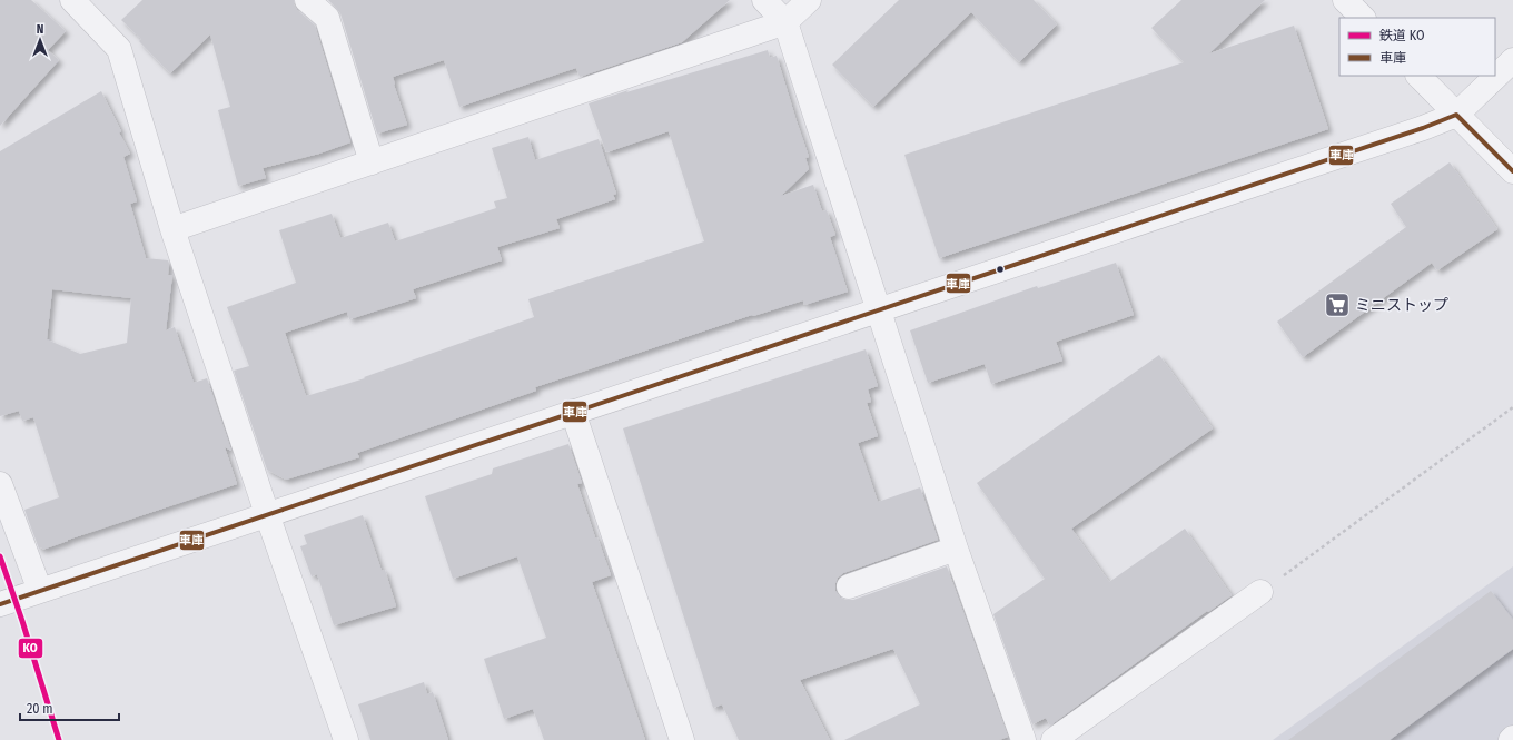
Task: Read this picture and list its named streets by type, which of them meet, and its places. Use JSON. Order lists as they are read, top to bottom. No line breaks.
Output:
{"places":{"supermarket":["ミニストップ"]},"lines":["transit line 車庫","rail line KO"],"legend":["鉄道 KO","車庫"],"scale_bar":"20 m","north":"top"}
